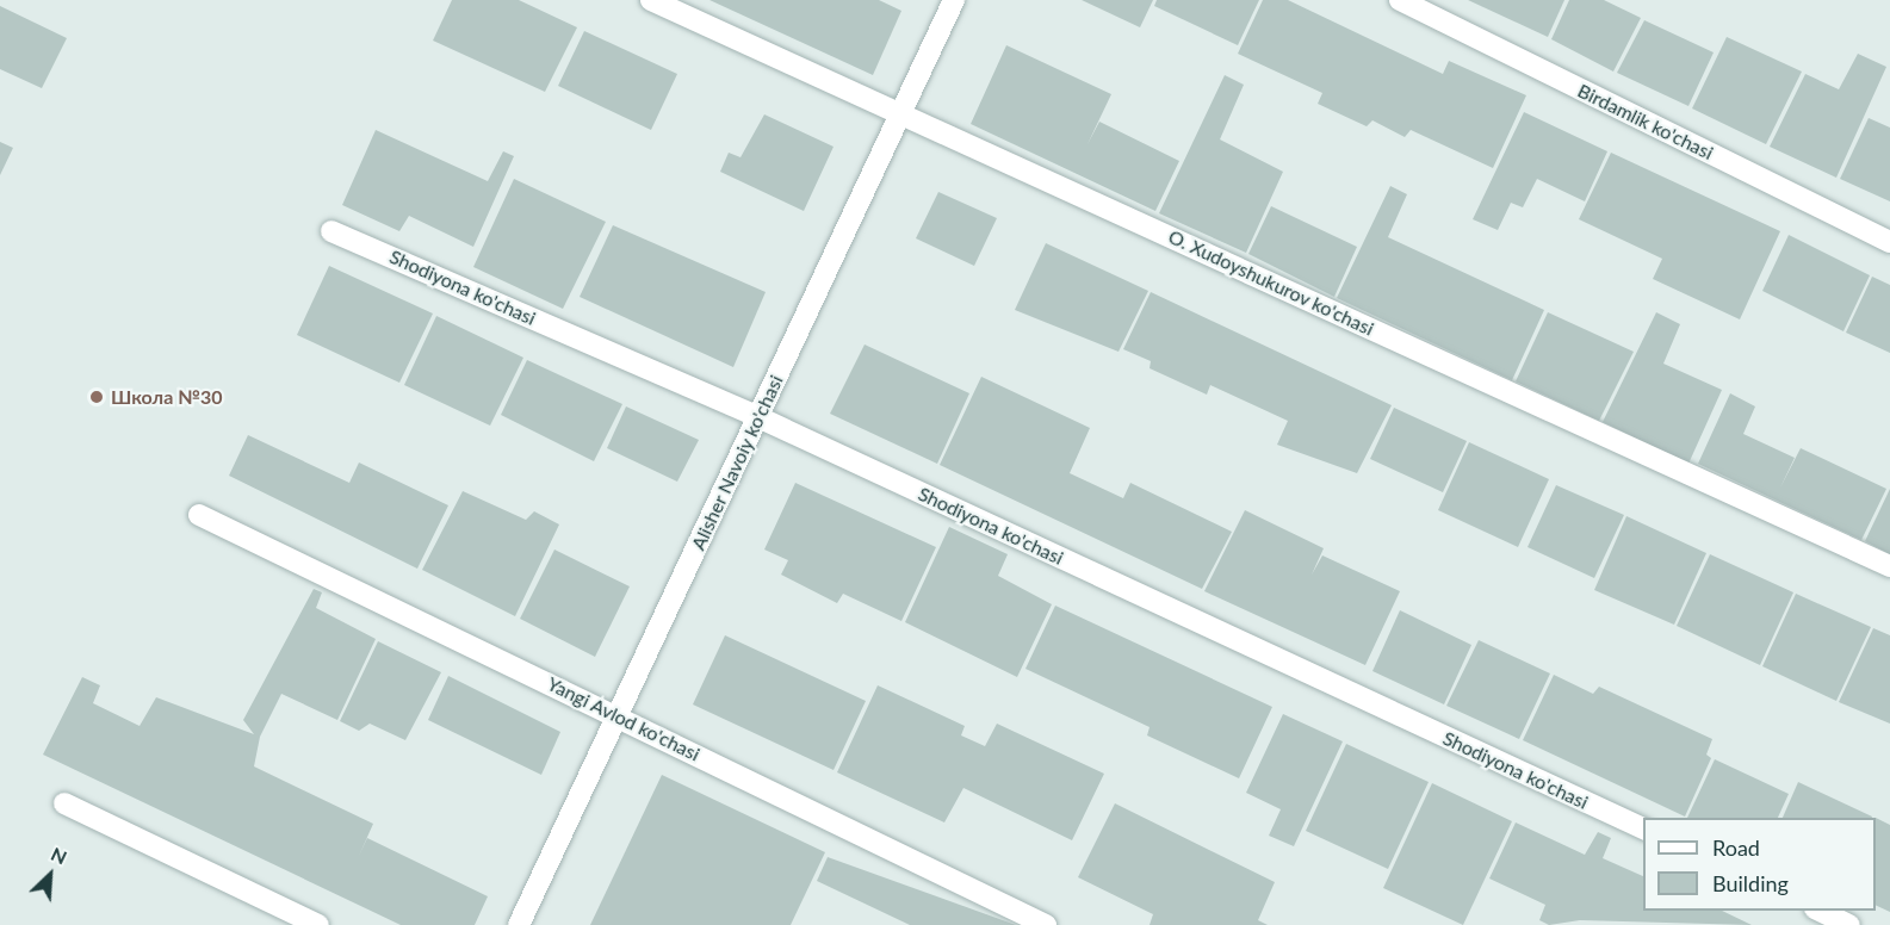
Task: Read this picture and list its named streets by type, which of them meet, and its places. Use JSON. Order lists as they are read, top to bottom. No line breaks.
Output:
{"streets":{"street":["Birdamlik ko'chasi","O. Xudoyshukurov ko'chasi","Shodiyona ko'chasi","Alisher Navoiy ko'chasi","Yangi Avlod ko'chasi"]},"crossings":[["O. Xudoyshukurov ko'chasi","Alisher Navoiy ko'chasi"],["Shodiyona ko'chasi","Alisher Navoiy ko'chasi"],["Alisher Navoiy ko'chasi","Yangi Avlod ko'chasi"]],"places":["Школа №30"],"legend":["Road","Building"],"north":"top right"}
